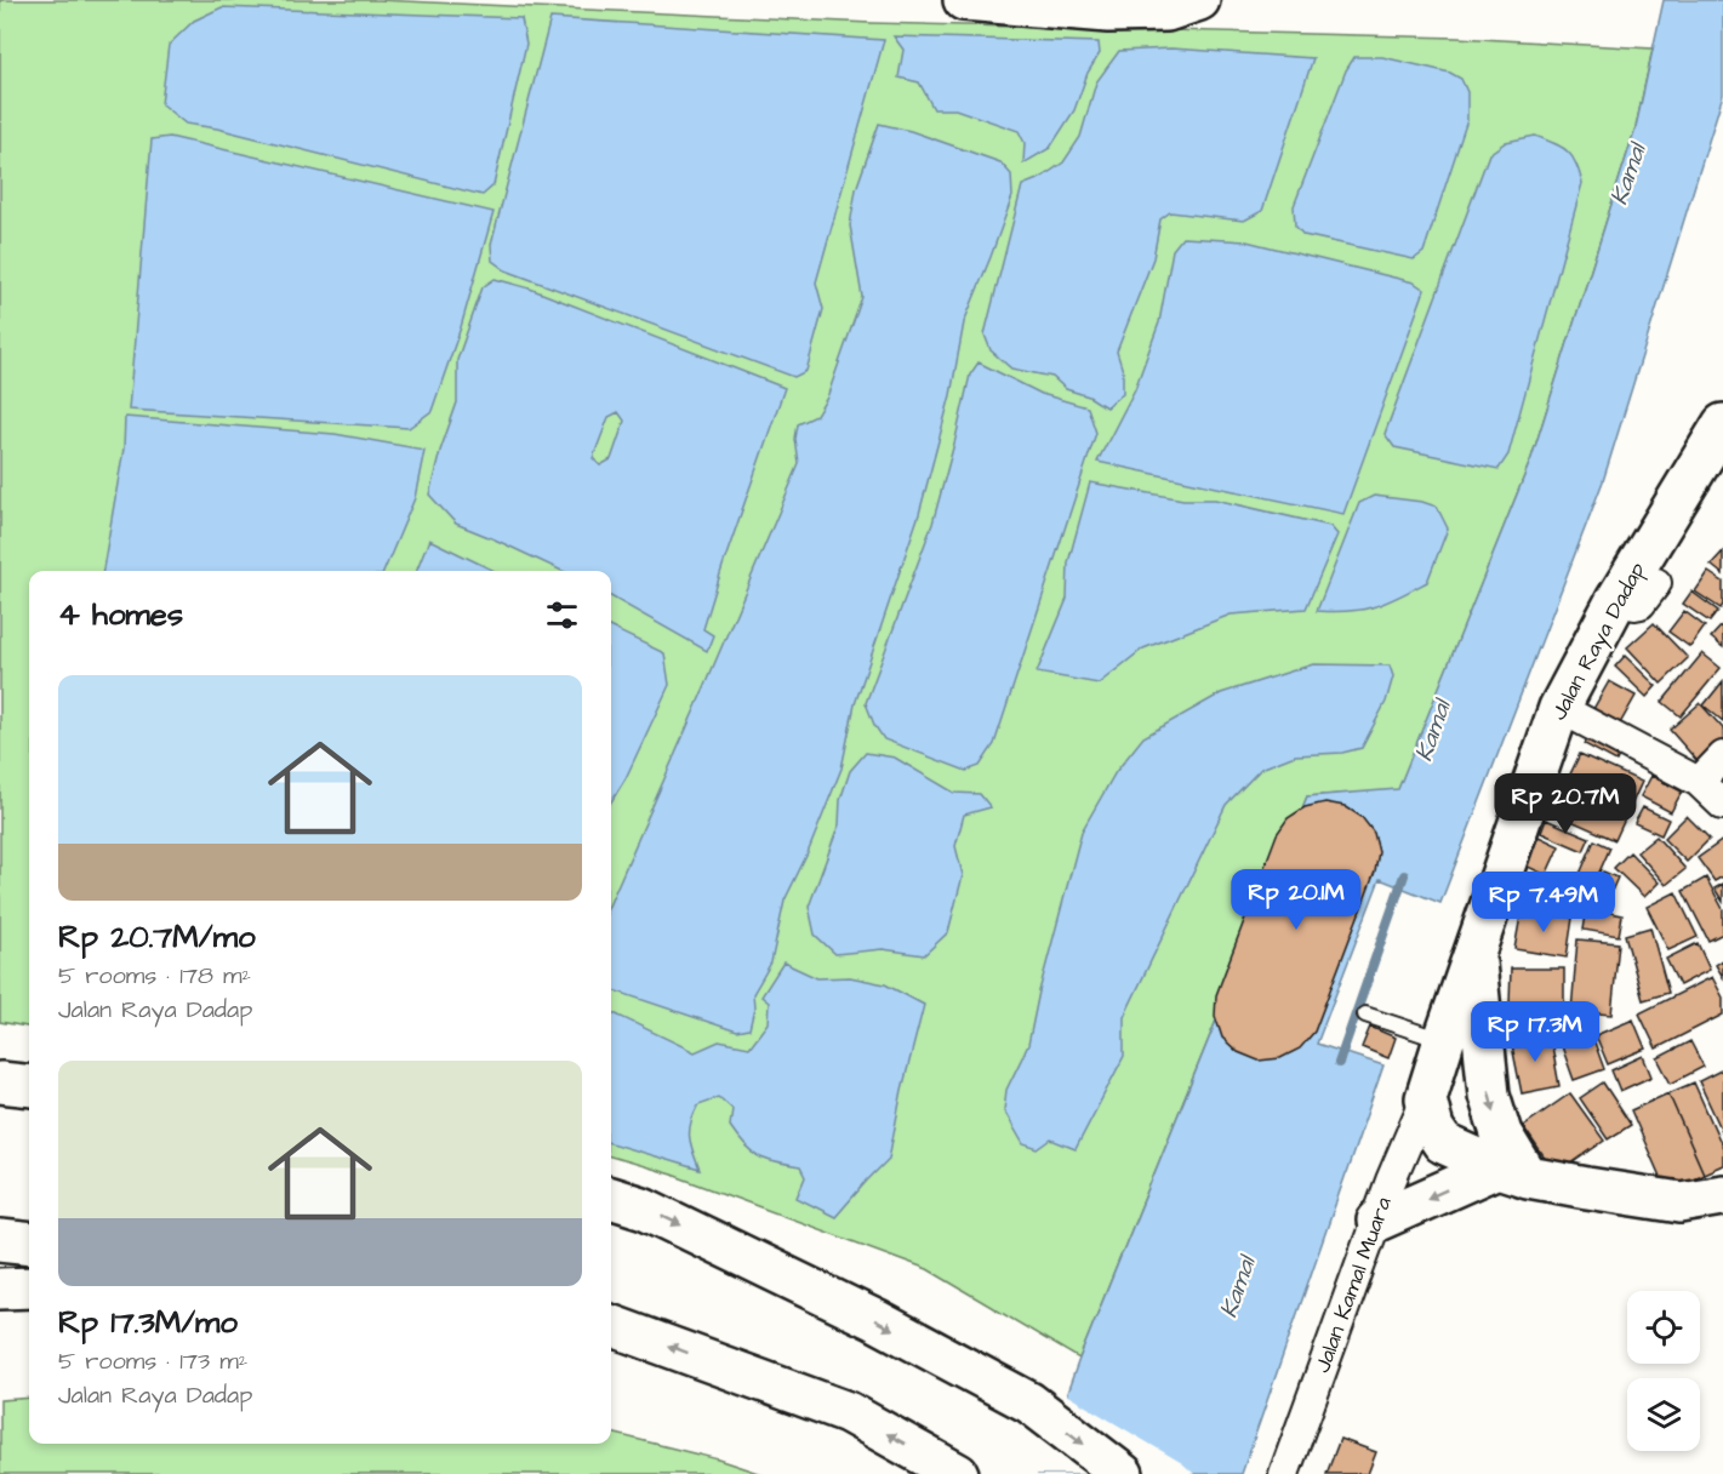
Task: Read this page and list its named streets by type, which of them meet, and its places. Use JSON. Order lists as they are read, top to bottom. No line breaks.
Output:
{"streets":{"main road":["Jalan Raya Dadap"],"street":["Jalan Kamal Muara"]},"crossings":[["Jalan Raya Dadap","Jalan Kamal Muara"]],"water":["Kamal"],"page":{"heading":"4 homes","list":[{"name":"Rp 20.7M/mo","note":"5 rooms · 178 m² · Jalan Raya Dadap"},{"name":"Rp 17.3M/mo","note":"5 rooms · 173 m² · Jalan Raya Dadap"}],"price":["Rp 20.7M","Rp 20.1M","Rp 7.49M","Rp 17.3M"]}}
